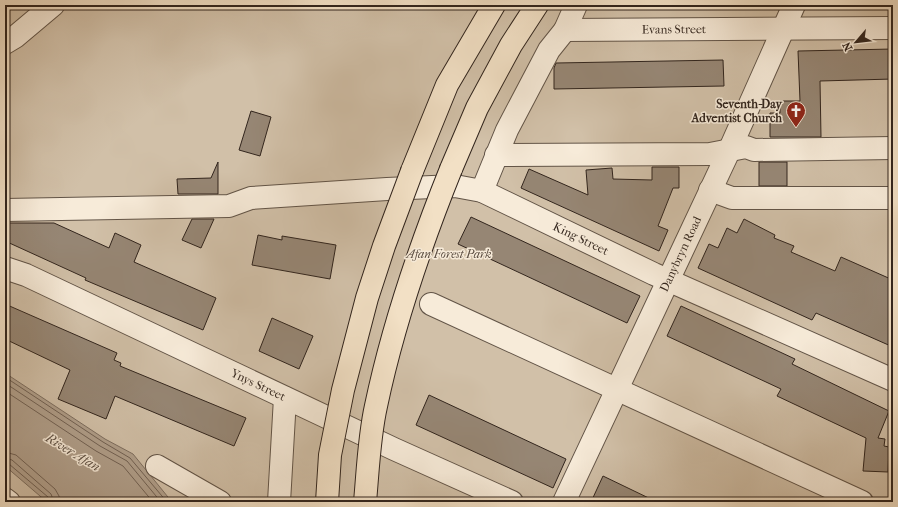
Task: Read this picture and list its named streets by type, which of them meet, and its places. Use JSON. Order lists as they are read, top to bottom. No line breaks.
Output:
{"streets":{"street":["Evans Street","King Street","Danybryn Road","Ynys Street"]},"crossings":[["Evans Street","Danybryn Road"],["King Street","Danybryn Road"]],"water":["River Afan"],"parks":["Afan Forest Park"],"places":{"church":["Seventh-Day Adventist Church"]},"north":"bottom left"}
